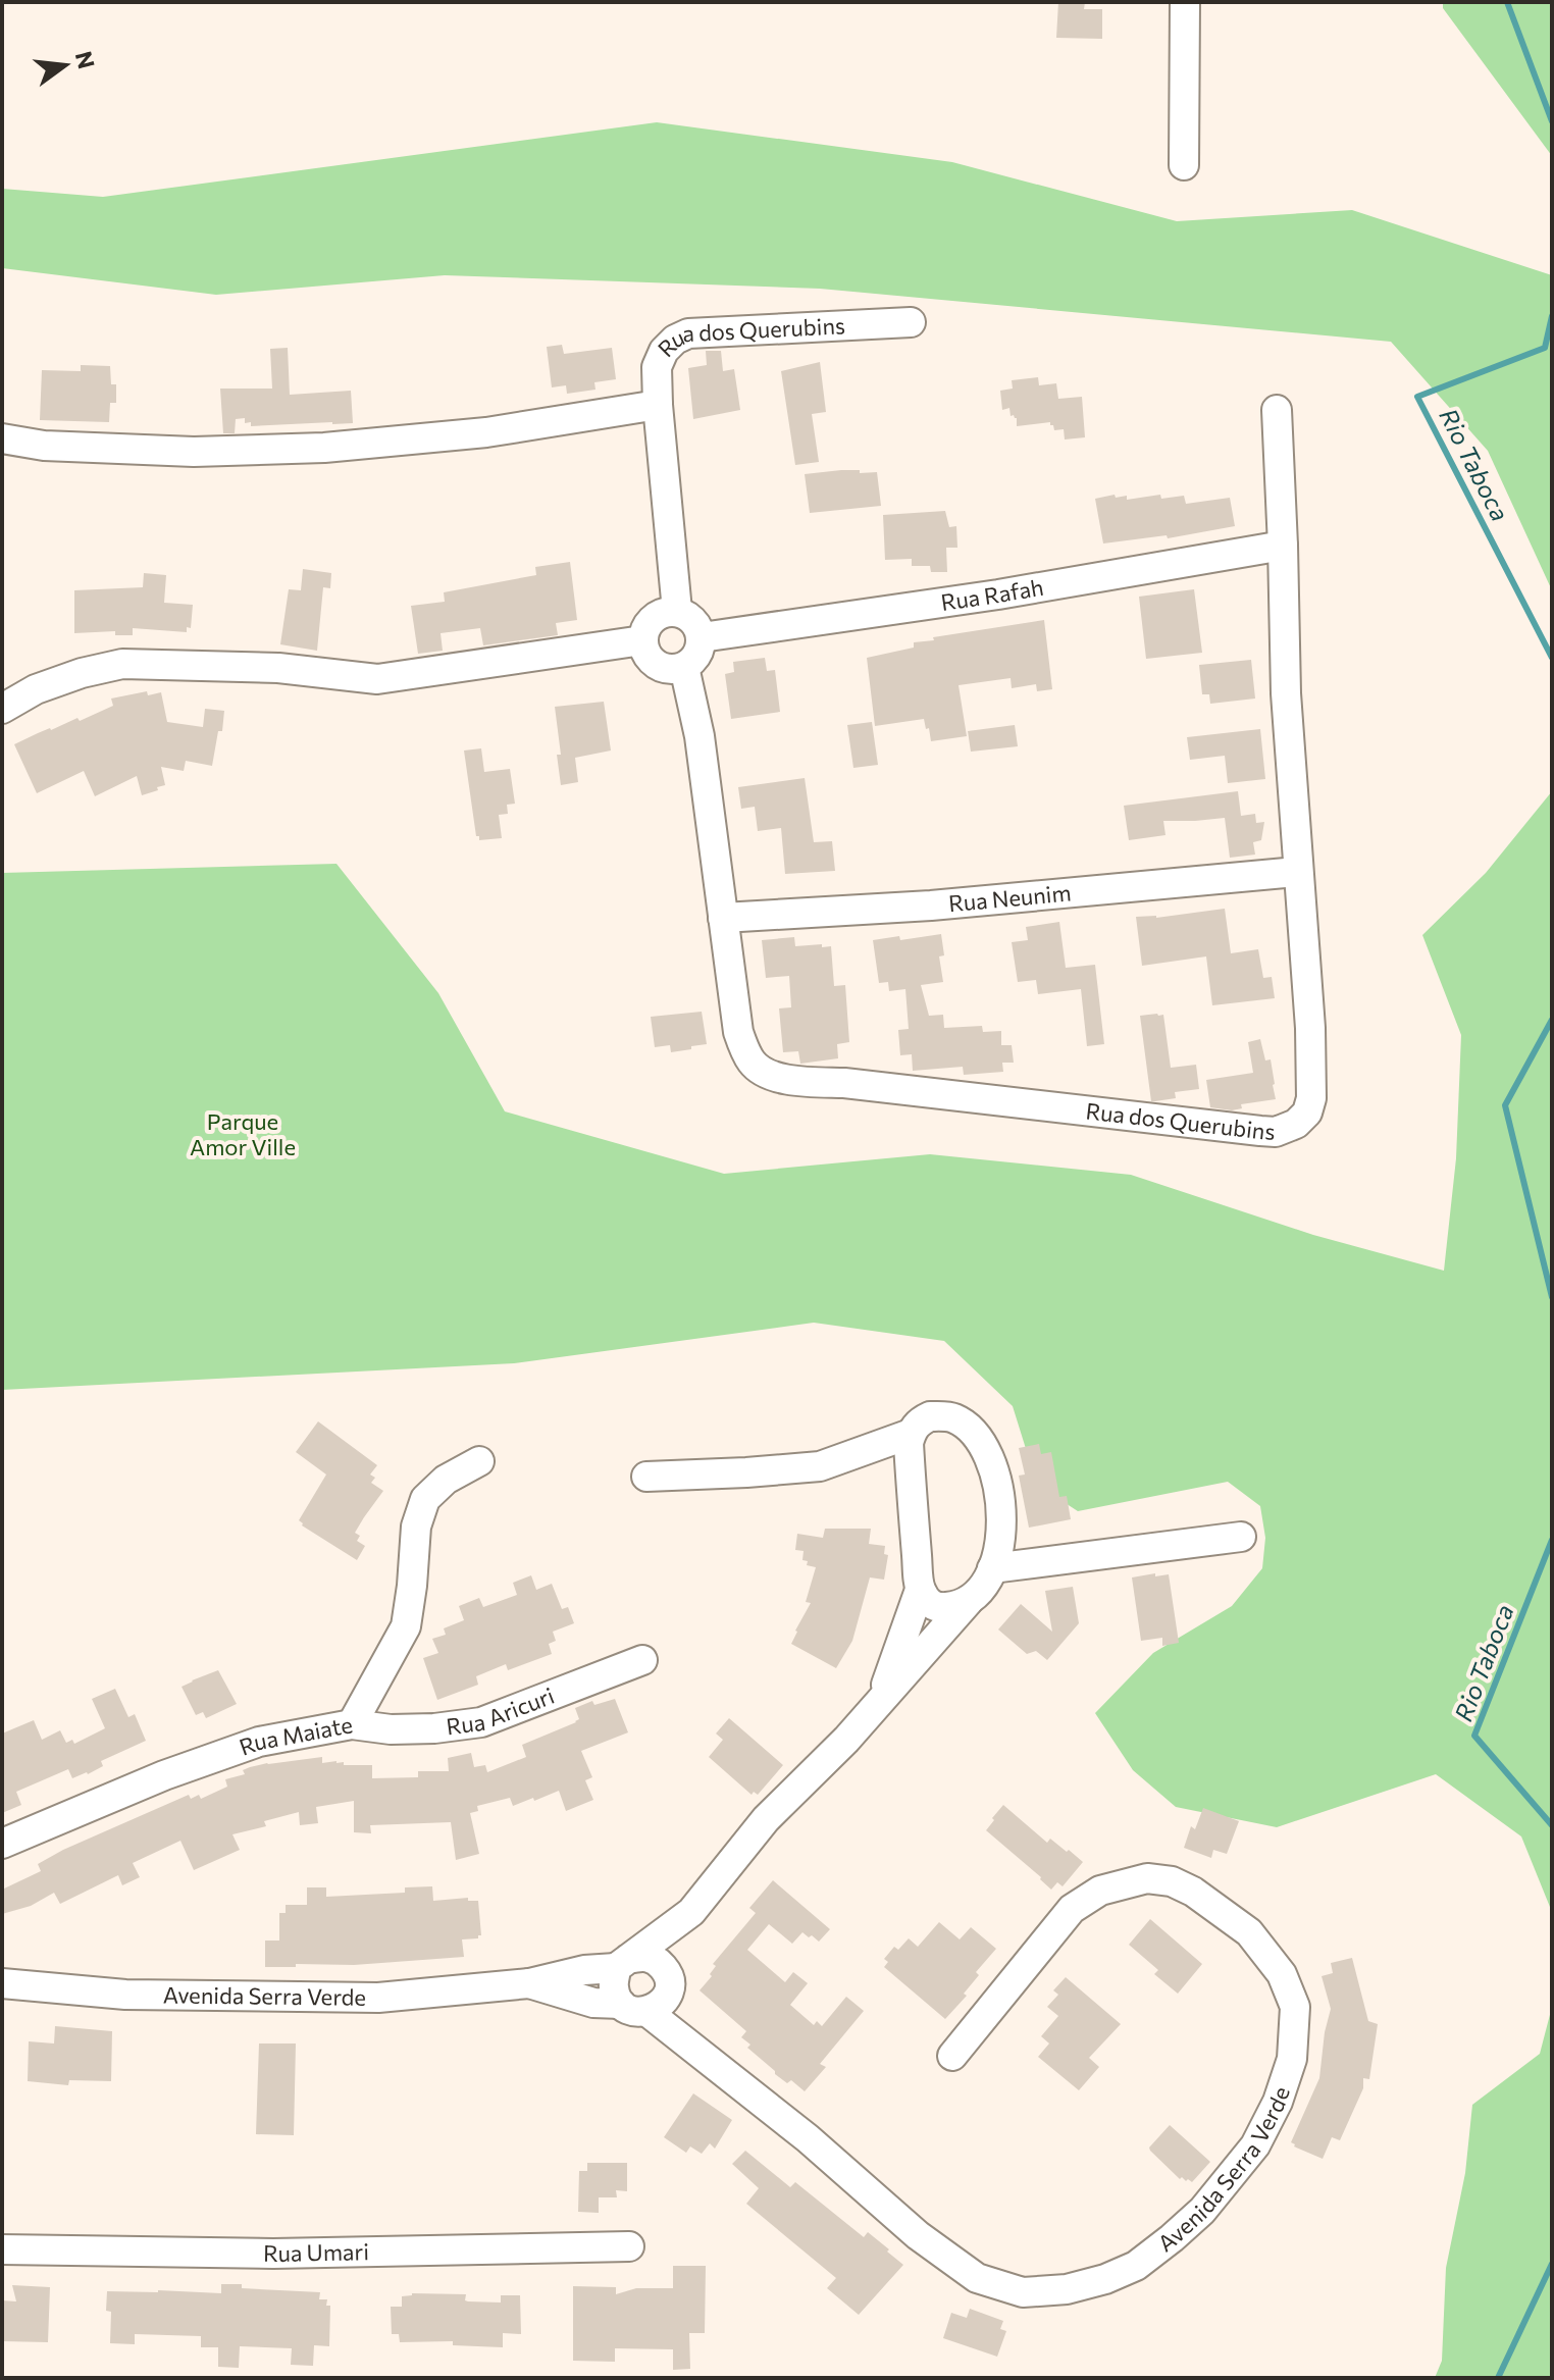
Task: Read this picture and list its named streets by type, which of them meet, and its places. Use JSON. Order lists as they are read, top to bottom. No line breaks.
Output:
{"streets":{"street":["Rua dos Querubins","Rua Rafah","Rua Neunim","Rua Aricuri","Rua Maiate","Avenida Serra Verde","Rua Umari"]},"crossings":[["Rua dos Querubins","Rua Rafah"],["Rua dos Querubins","Rua Neunim"],["Rua Aricuri","Rua Maiate"]],"water":["Rio Taboca"],"parks":["Parque Amor Ville"],"north":"right"}
